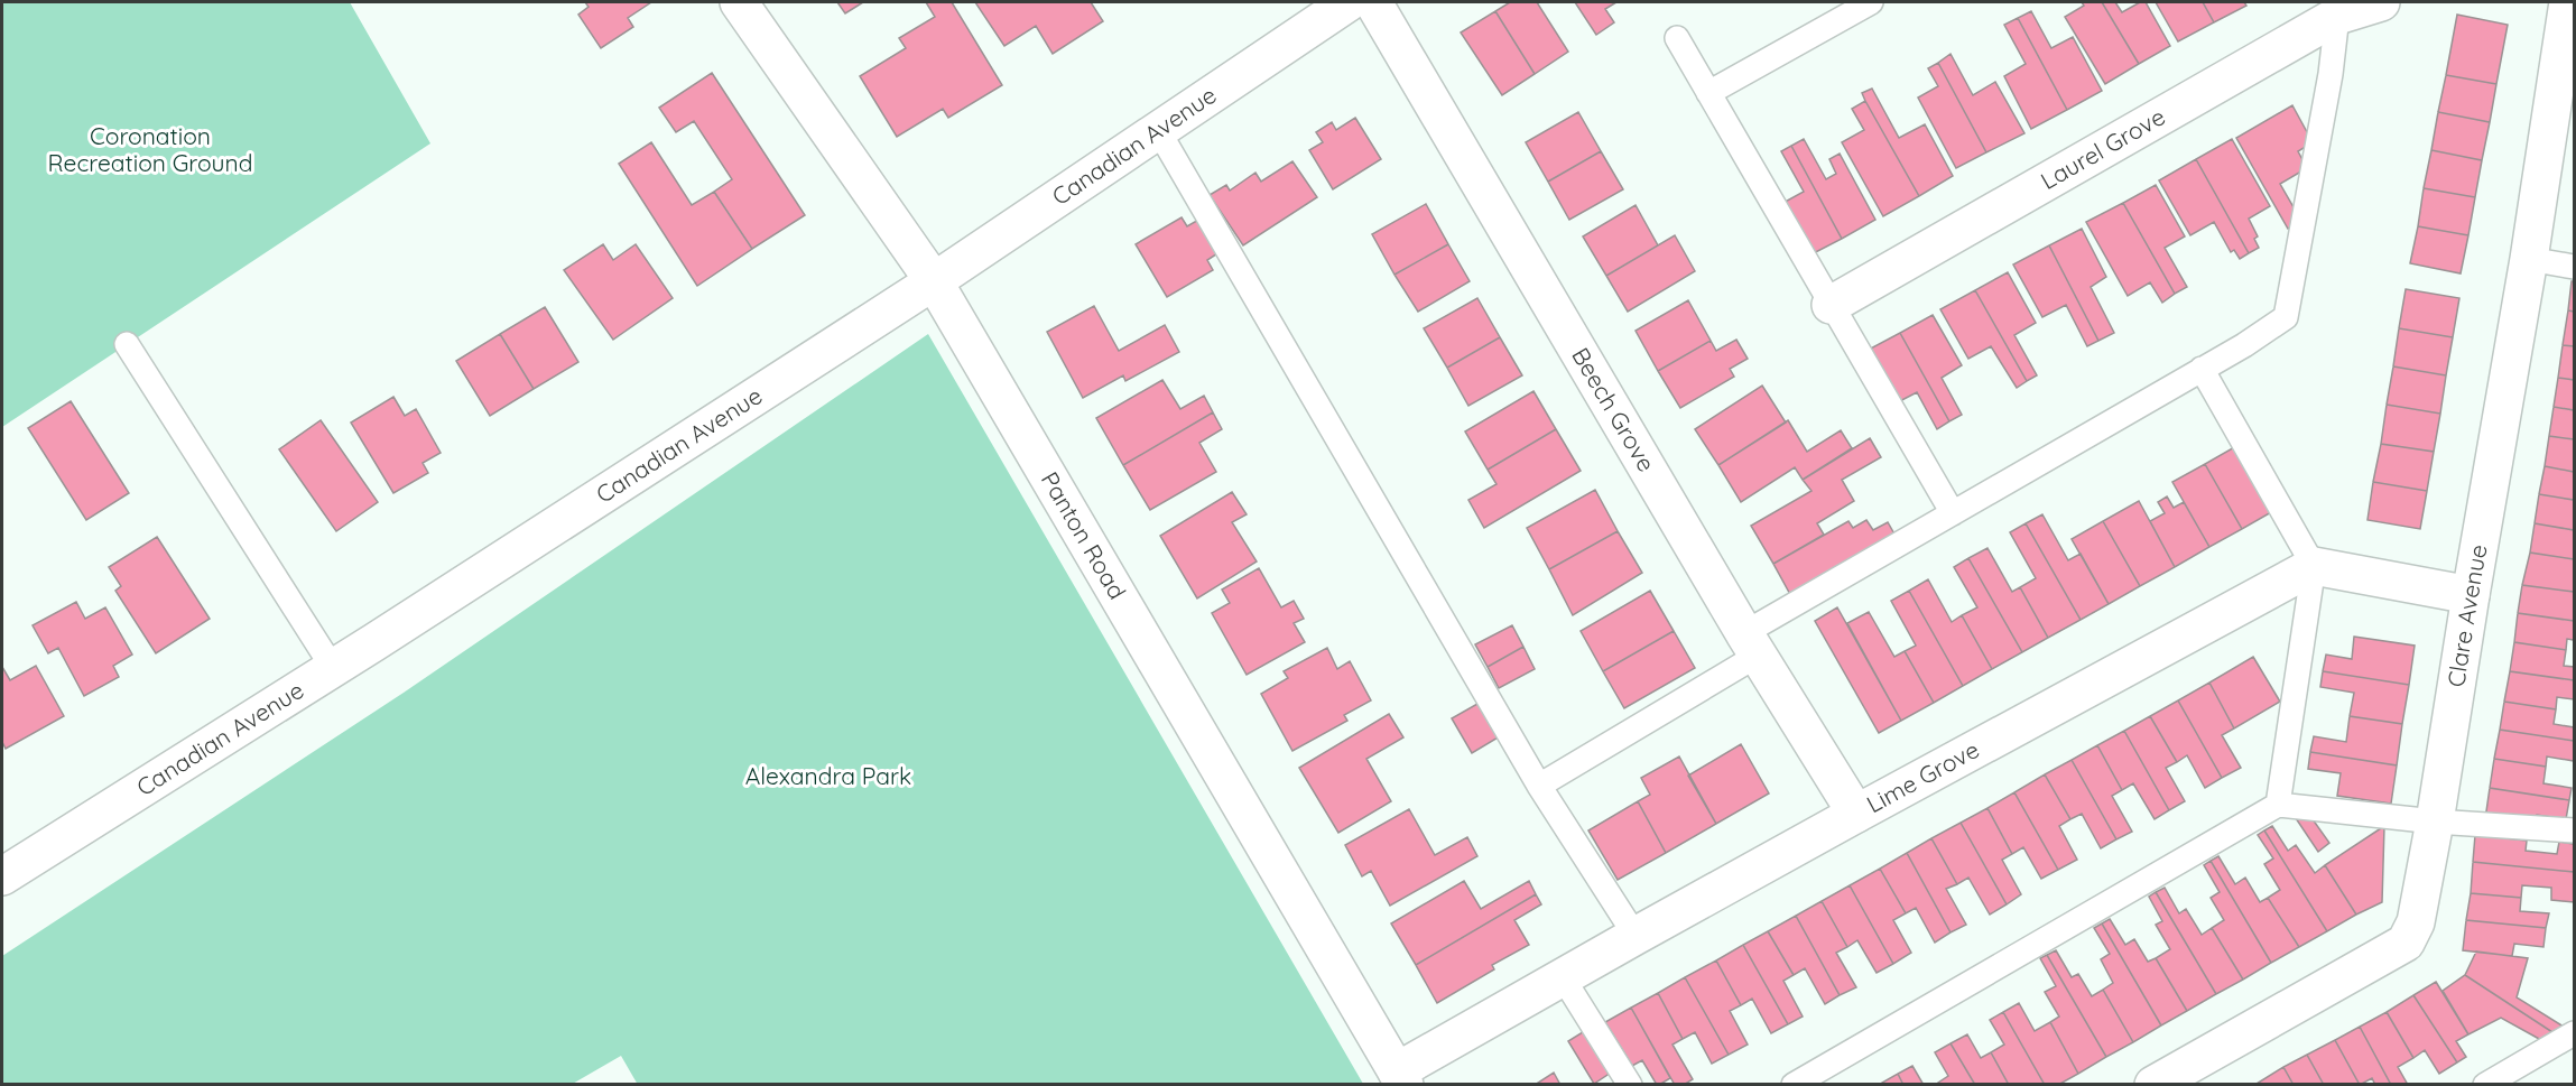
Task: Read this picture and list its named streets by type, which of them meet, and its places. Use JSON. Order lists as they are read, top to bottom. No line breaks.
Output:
{"streets":{"street":["Canadian Avenue","Laurel Grove","Beech Grove","Panton Road","Clare Avenue","Lime Grove"]},"crossings":[["Canadian Avenue","Panton Road"],["Beech Grove","Lime Grove"],["Panton Road","Lime Grove"]],"parks":["Coronation Recreation Ground","Alexandra Park"]}
